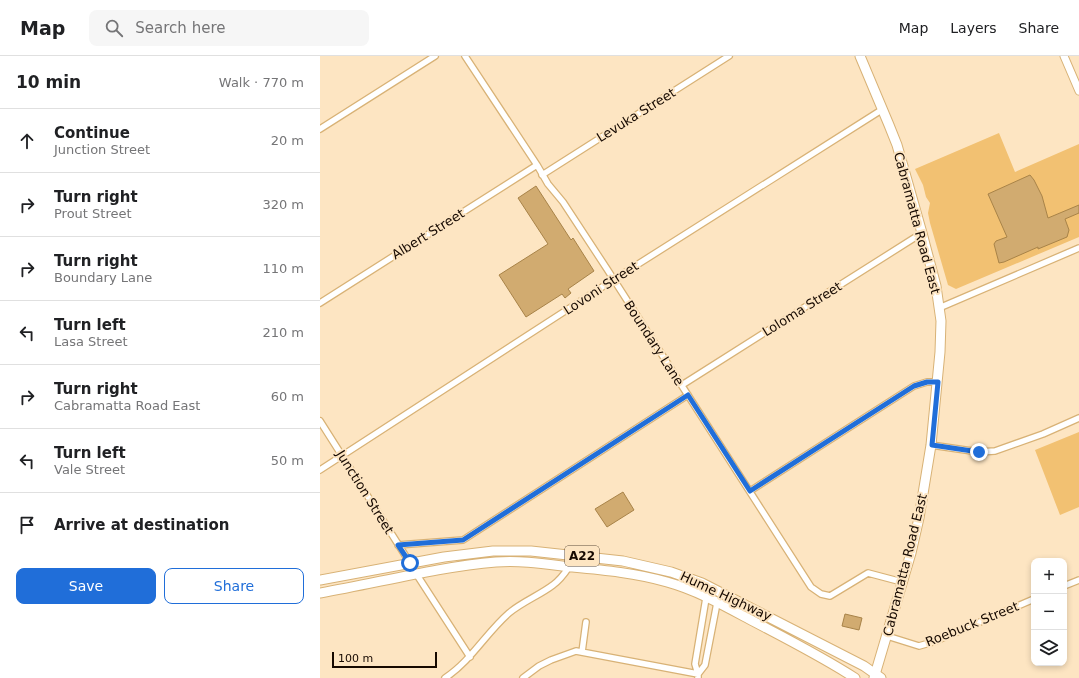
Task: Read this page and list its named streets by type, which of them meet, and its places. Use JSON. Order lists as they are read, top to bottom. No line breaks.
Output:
{"streets":{"main road":["Cabramatta Road East","A22","Hume Highway"],"street":["Levuka Street","Albert Street","Lovoni Street","Loloma Street","Boundary Lane","Junction Street","Roebuck Street"]},"crossings":[["Levuka Street","Boundary Lane"],["Cabramatta Road East","Lovoni Street"],["Cabramatta Road East","Loloma Street"],["Cabramatta Road East","Boundary Lane"],["Cabramatta Road East","Hume Highway"],["Cabramatta Road East","Roebuck Street"],["Albert Street","Boundary Lane"],["Lovoni Street","Boundary Lane"],["Lovoni Street","Junction Street"],["Loloma Street","Boundary Lane"],["Junction Street","Hume Highway"]],"scale_bar":"100 m","page":{"header":"Map","search":"Search here","nav":["Map","Layers","Share"],"heading":["10 min","Walk · 770 m"],"list":[["Continue","Junction Street","20 m"],["Turn right","Prout Street","320 m"],["Turn right","Boundary Lane","110 m"],["Turn left","Lasa Street","210 m"],["Turn right","Cabramatta Road East","60 m"],["Turn left","Vale Street","50 m"],"Arrive at destination"],"buttons":["Save","Share"],"map_buttons":["+","−"],"scale":"100 m"}}
